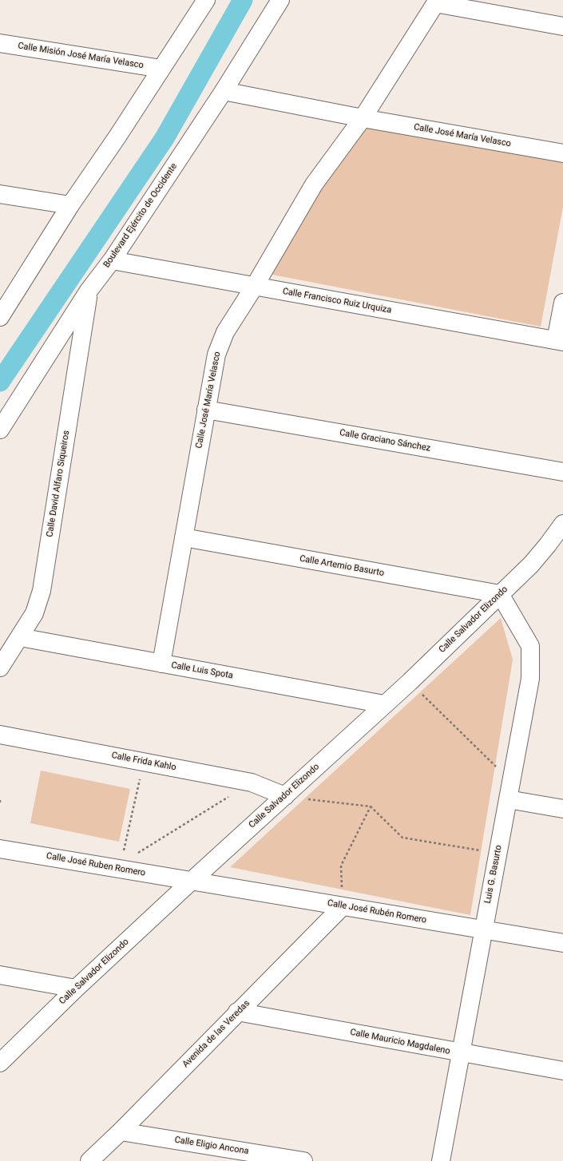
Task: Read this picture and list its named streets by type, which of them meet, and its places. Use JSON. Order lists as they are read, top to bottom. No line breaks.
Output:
{"streets":{"street":["Calle Misión José María Velasco","Calle José María Velasco","Boulevard Ejército de Occidente","Calle Francisco Ruiz Urquiza","Calle Graciano Sánchez","Calle David Alfaro Siqueiros","Calle Artemio Basurto","Calle Salvador Elizondo","Calle Luis Spota","Calle Frida Kahlo","Calle José Ruben Romero","Luis G. Basurto","Calle José Rubén Romero","Avenida de las Veredas","Calle Mauricio Magdaleno","Calle Eligio Ancona"]},"crossings":[["Calle José María Velasco","Calle Francisco Ruiz Urquiza"],["Calle José María Velasco","Calle Graciano Sánchez"],["Calle José María Velasco","Calle Artemio Basurto"],["Calle José María Velasco","Calle Luis Spota"],["Boulevard Ejército de Occidente","Calle Francisco Ruiz Urquiza"],["Boulevard Ejército de Occidente","Calle David Alfaro Siqueiros"],["Calle David Alfaro Siqueiros","Calle Luis Spota"],["Calle Artemio Basurto","Calle Salvador Elizondo"],["Calle Artemio Basurto","Luis G. Basurto"],["Calle Salvador Elizondo","Calle Luis Spota"],["Calle Salvador Elizondo","Calle Frida Kahlo"],["Calle Salvador Elizondo","Calle José Ruben Romero"],["Calle Salvador Elizondo","Luis G. Basurto"],["Calle Salvador Elizondo","Calle José Rubén Romero"],["Calle José Ruben Romero","Calle José Rubén Romero"],["Luis G. Basurto","Calle José Rubén Romero"],["Luis G. Basurto","Calle Mauricio Magdaleno"],["Calle José Rubén Romero","Avenida de las Veredas"],["Avenida de las Veredas","Calle Mauricio Magdaleno"],["Avenida de las Veredas","Calle Eligio Ancona"]]}
